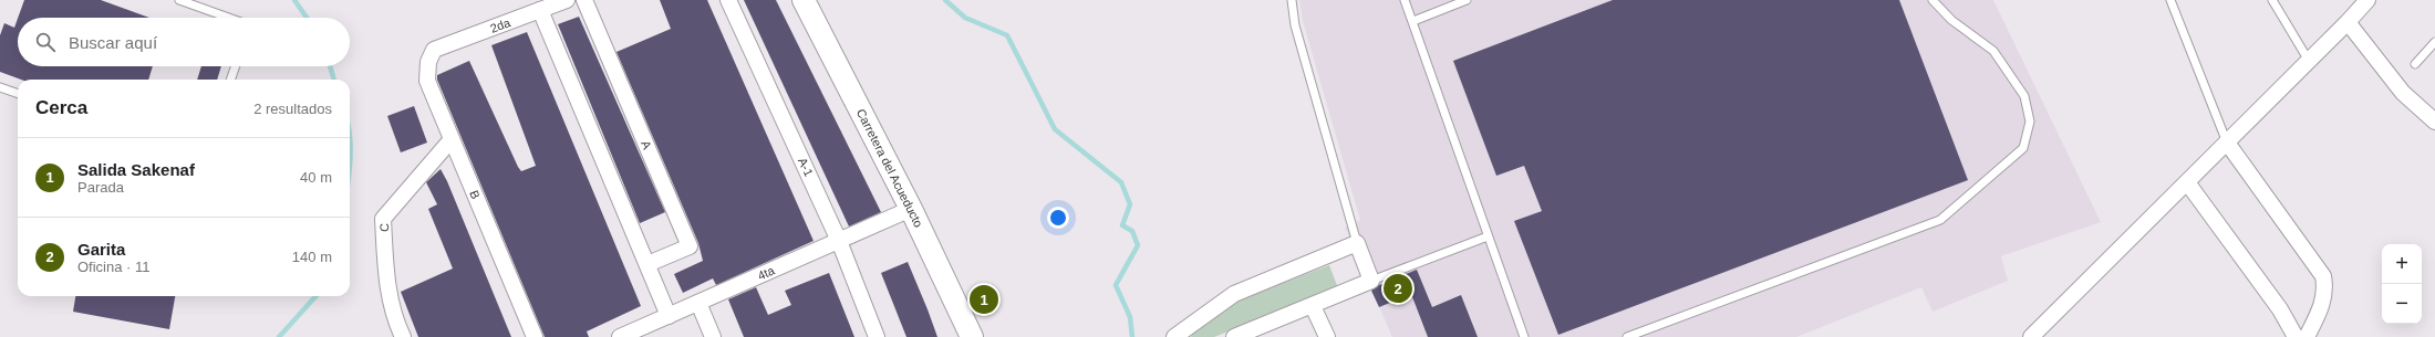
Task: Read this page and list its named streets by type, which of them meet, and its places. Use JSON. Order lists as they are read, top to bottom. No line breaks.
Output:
{"streets":{"street":["2da","A","A-1","Carretera del Acueducto","B","C","4ta"]},"crossings":[["2da","B"],["A-1","4ta"],["Carretera del Acueducto","4ta"],["B","C"]],"page":{"search":"Buscar aquí","heading":["Cerca","2 resultados"],"list":[{"mark":"1","name":"Salida Sakenaf","note":"Parada","value":"40 m"},{"mark":"2","name":"Garita","note":"Oficina · 11","value":"140 m"}],"map_buttons":["+","−"],"pins":["2","1"]}}
